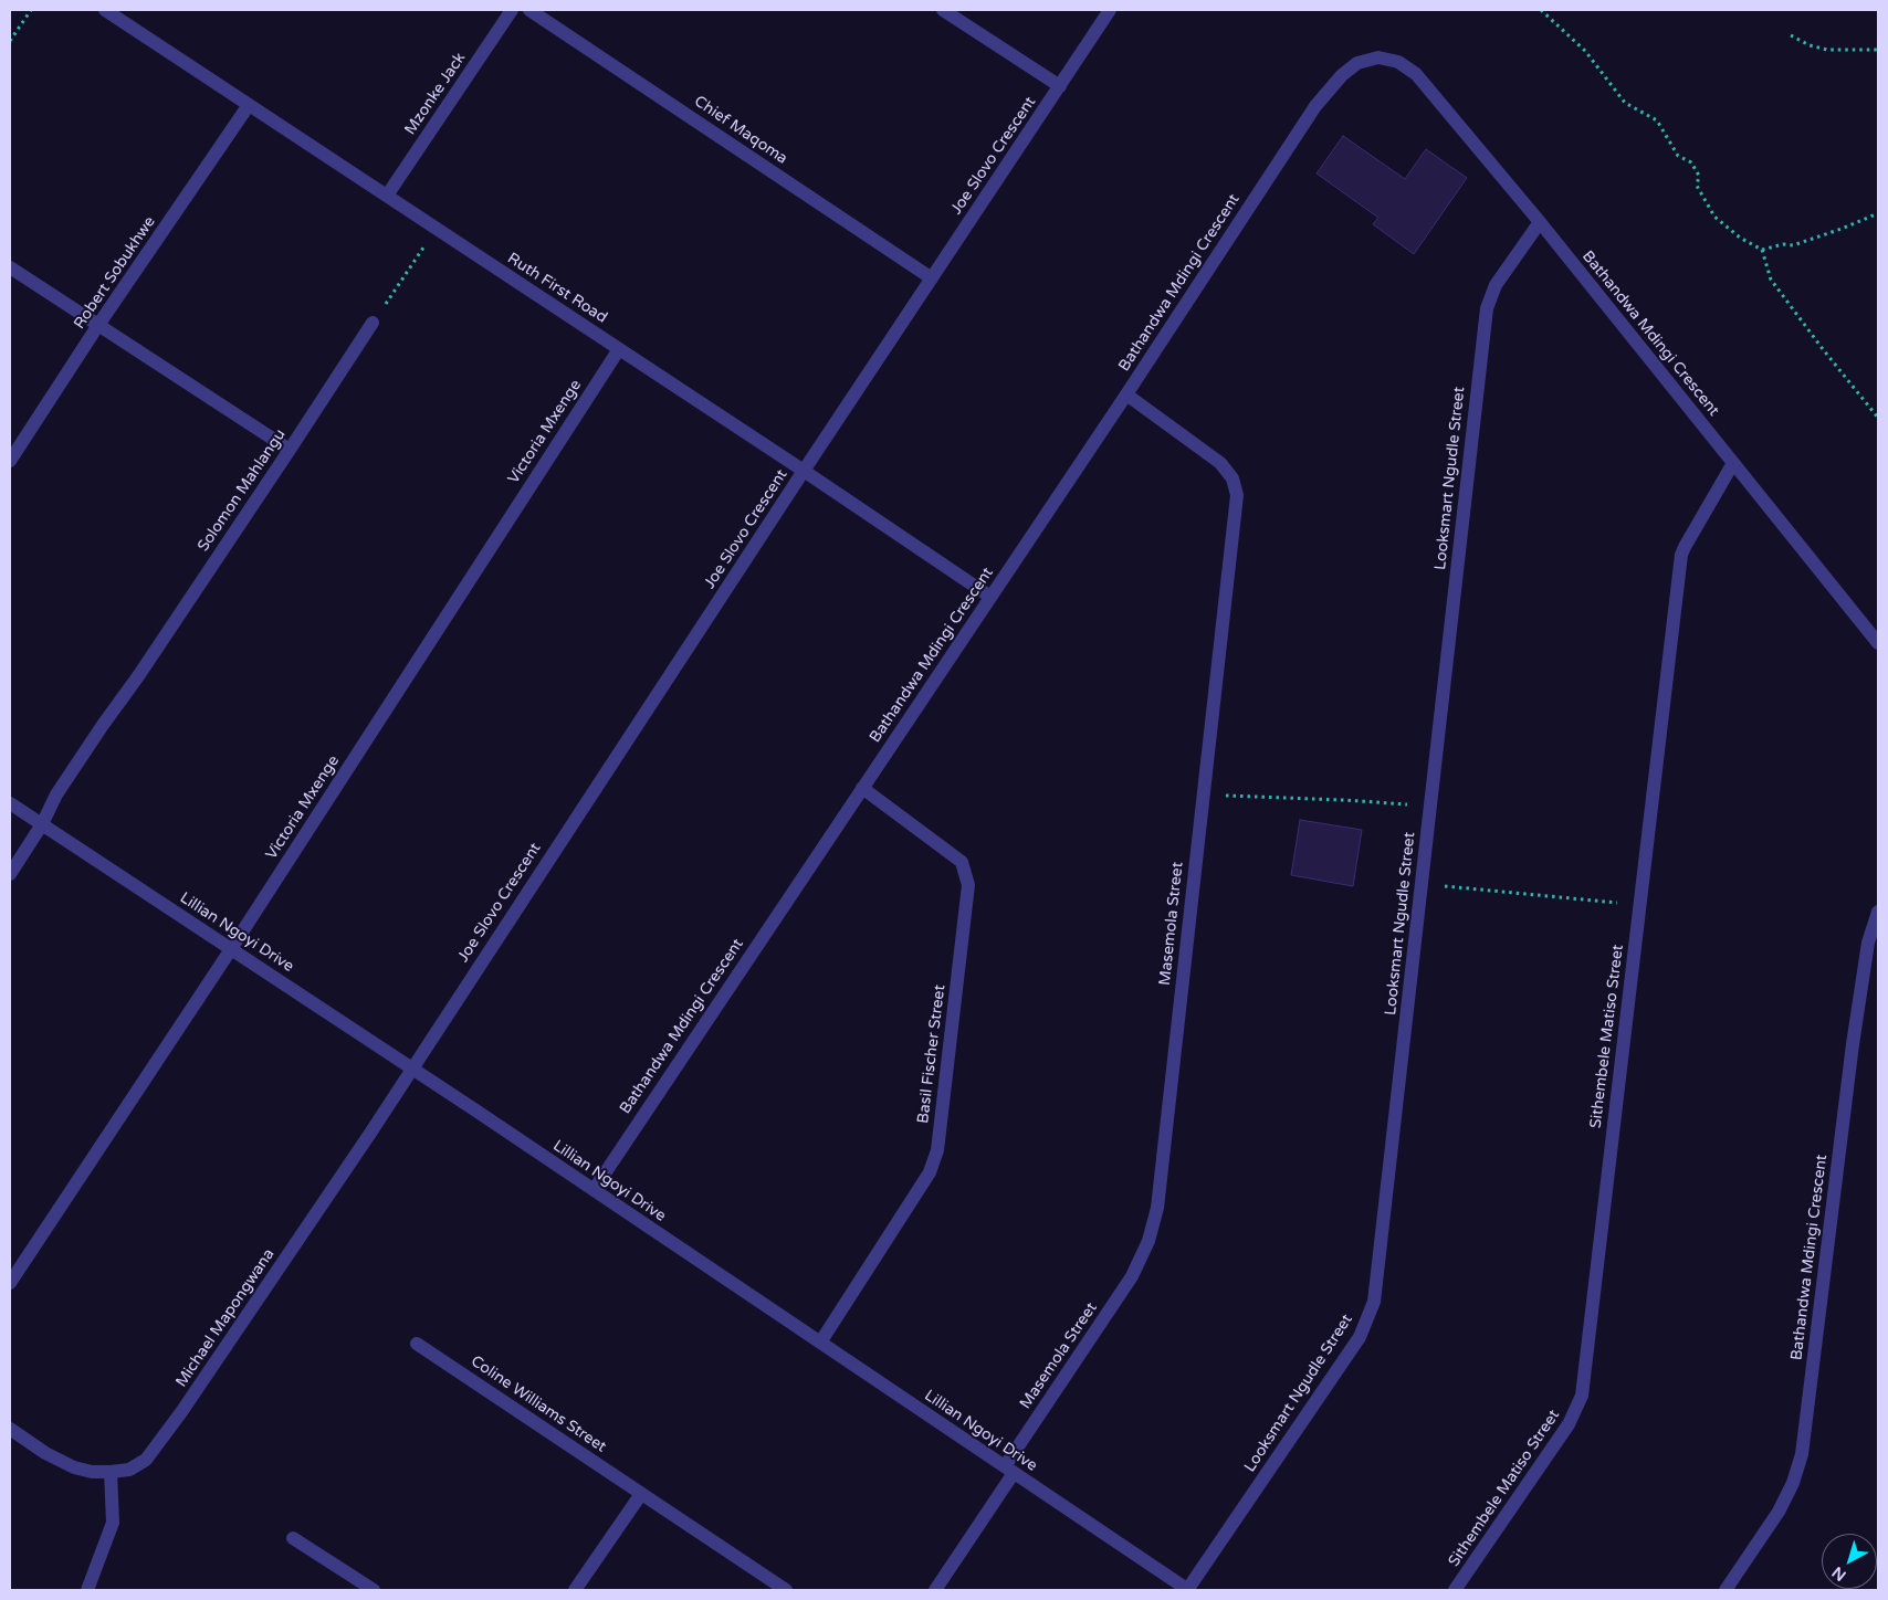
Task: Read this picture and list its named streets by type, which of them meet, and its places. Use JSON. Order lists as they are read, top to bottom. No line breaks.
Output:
{"streets":{"street":["Mzonke Jack","Chief Maqoma","Joe Slovo Crescent","Robert Sobukhwe","Bathandwa Mdingi Crescent","Ruth First Road","Victoria Mxenge","Looksmart Ngudle Street","Solomon Mahlangu","Masemola Street","Lillian Ngoyi Drive","Sithembele Matiso Street","Basil Fischer Street","Michael Mapongwana","Coline Williams Street"]},"crossings":[["Mzonke Jack","Ruth First Road"],["Chief Maqoma","Joe Slovo Crescent"],["Joe Slovo Crescent","Ruth First Road"],["Joe Slovo Crescent","Lillian Ngoyi Drive"],["Joe Slovo Crescent","Michael Mapongwana"],["Robert Sobukhwe","Ruth First Road"],["Bathandwa Mdingi Crescent","Ruth First Road"],["Bathandwa Mdingi Crescent","Looksmart Ngudle Street"],["Bathandwa Mdingi Crescent","Masemola Street"],["Bathandwa Mdingi Crescent","Lillian Ngoyi Drive"],["Bathandwa Mdingi Crescent","Sithembele Matiso Street"],["Bathandwa Mdingi Crescent","Basil Fischer Street"],["Ruth First Road","Victoria Mxenge"],["Victoria Mxenge","Lillian Ngoyi Drive"],["Looksmart Ngudle Street","Lillian Ngoyi Drive"],["Solomon Mahlangu","Lillian Ngoyi Drive"],["Masemola Street","Lillian Ngoyi Drive"],["Lillian Ngoyi Drive","Basil Fischer Street"],["Lillian Ngoyi Drive","Michael Mapongwana"]],"north":"bottom left"}
